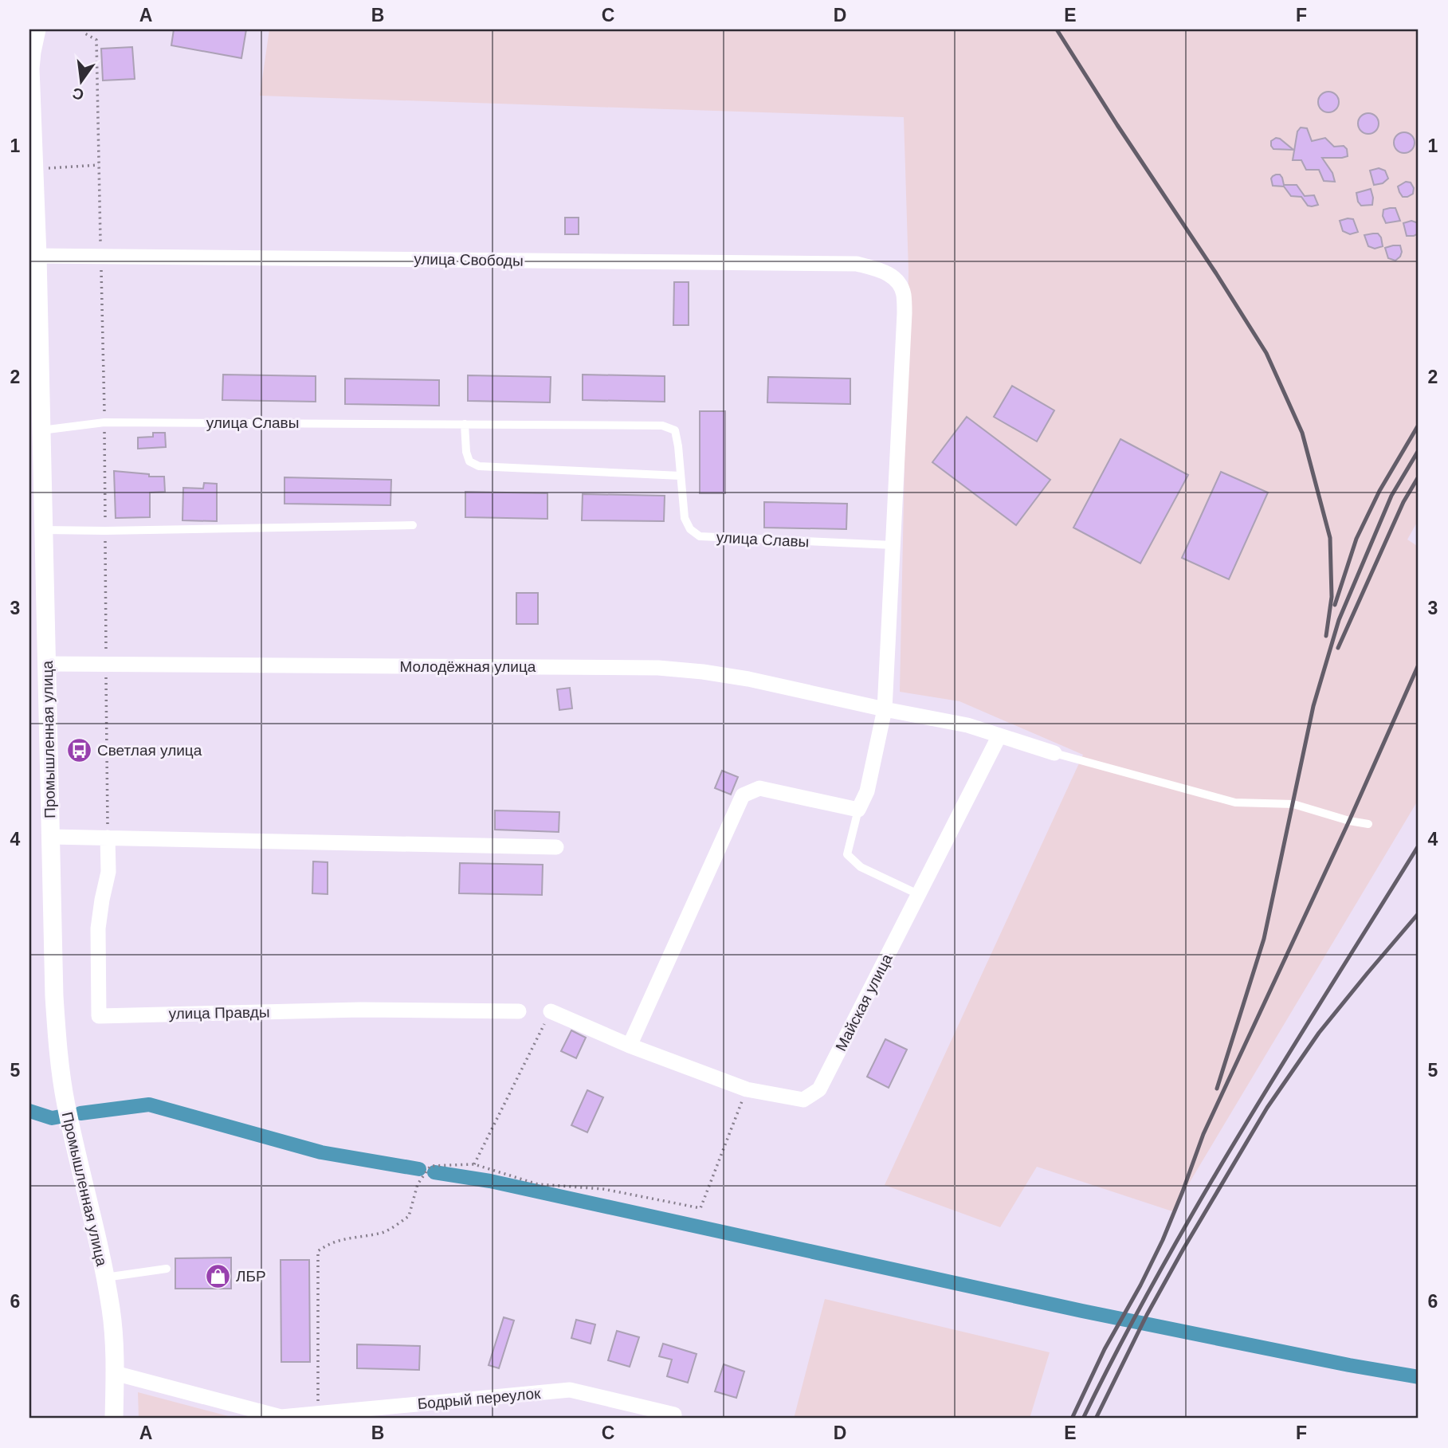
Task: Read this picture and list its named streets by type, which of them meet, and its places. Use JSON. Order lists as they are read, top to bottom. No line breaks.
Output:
{"streets":{"street":["улица Свободы","Молодёжная улица","Промышленная улица","Майская улица","улица Правды","Бодрый переулок"],"lane":["улица Славы"]},"crossings":[["улица Свободы","улица Славы"],["улица Свободы","Промышленная улица"],["улица Славы","Промышленная улица"],["Молодёжная улица","Промышленная улица"],["Молодёжная улица","Майская улица"]],"places":{"bus stop":["Светлая улица"],"shop":["ЛБР"]},"north":"bottom","grid":{"columns":["A","B","C","D","E","F"],"rows":["1","2","3","4","5","6"]}}
